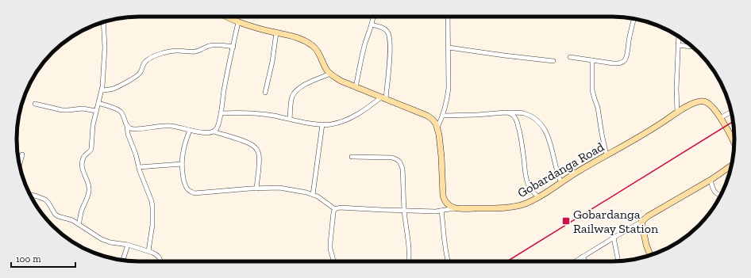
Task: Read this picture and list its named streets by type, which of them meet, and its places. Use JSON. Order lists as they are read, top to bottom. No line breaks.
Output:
{"streets":{"main road":["Gobardanga Road"]},"places":{"transit":["Gobardanga Railway Station"]},"scale_bar":"100 m"}
